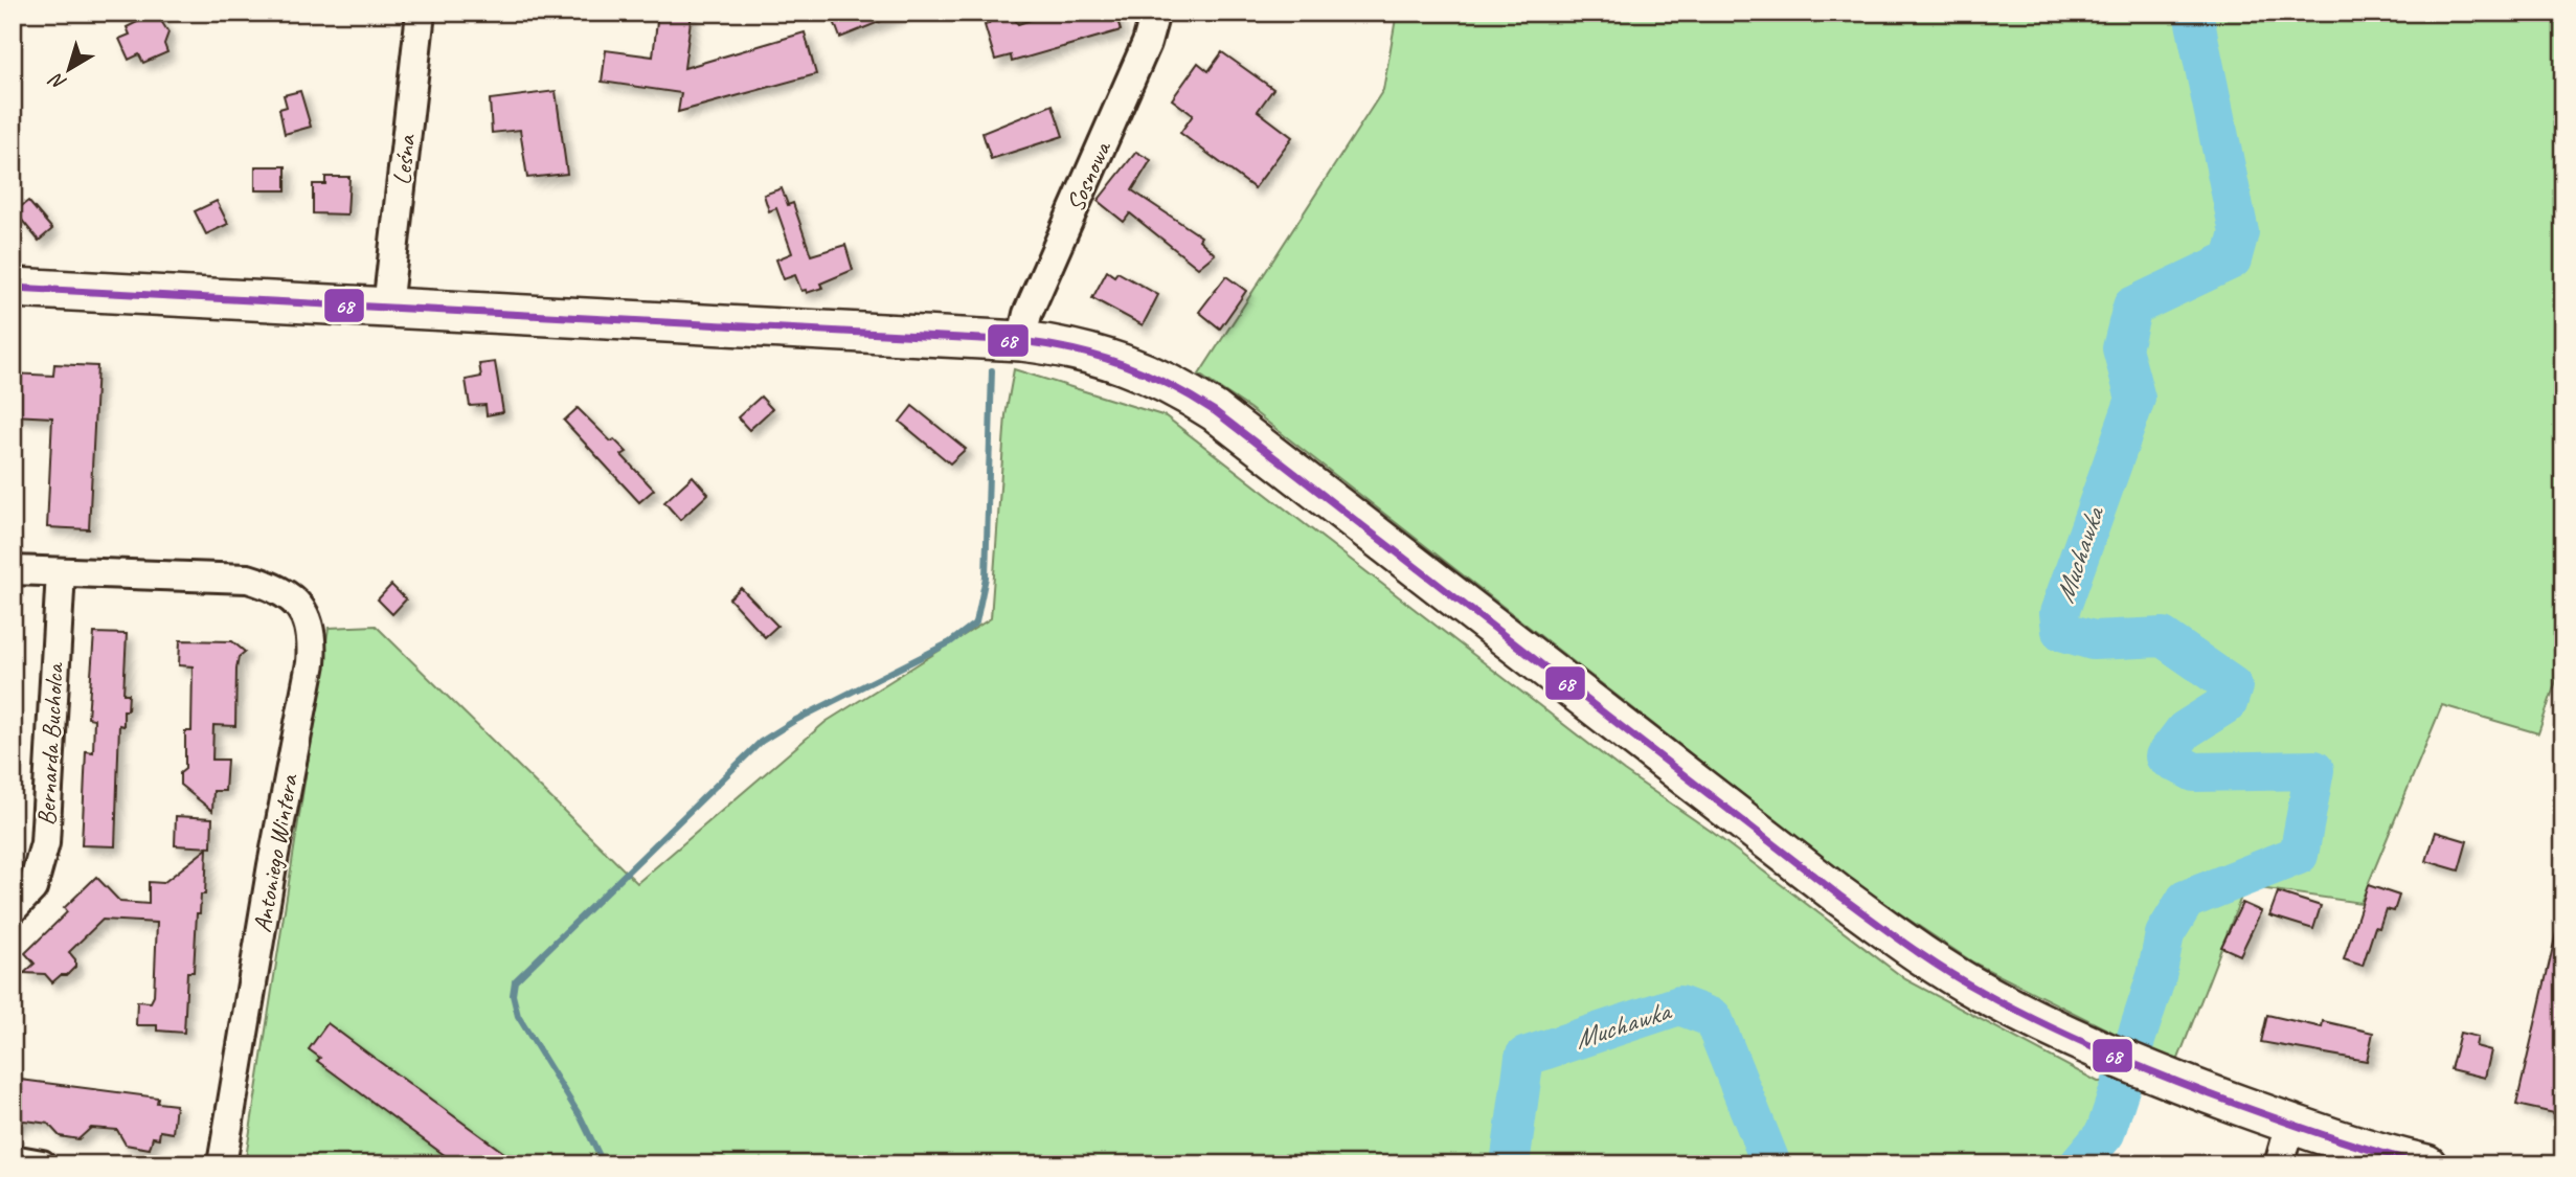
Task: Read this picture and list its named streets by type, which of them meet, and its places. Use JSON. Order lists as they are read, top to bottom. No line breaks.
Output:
{"streets":{"street":["Leśna","Sosnowa","Bernarda Bucholca","Antoniego Wintera"]},"crossings":[["Bernarda Bucholca","Antoniego Wintera"]],"water":["Muchawka"],"lines":["transit line 68"],"north":"bottom left"}
